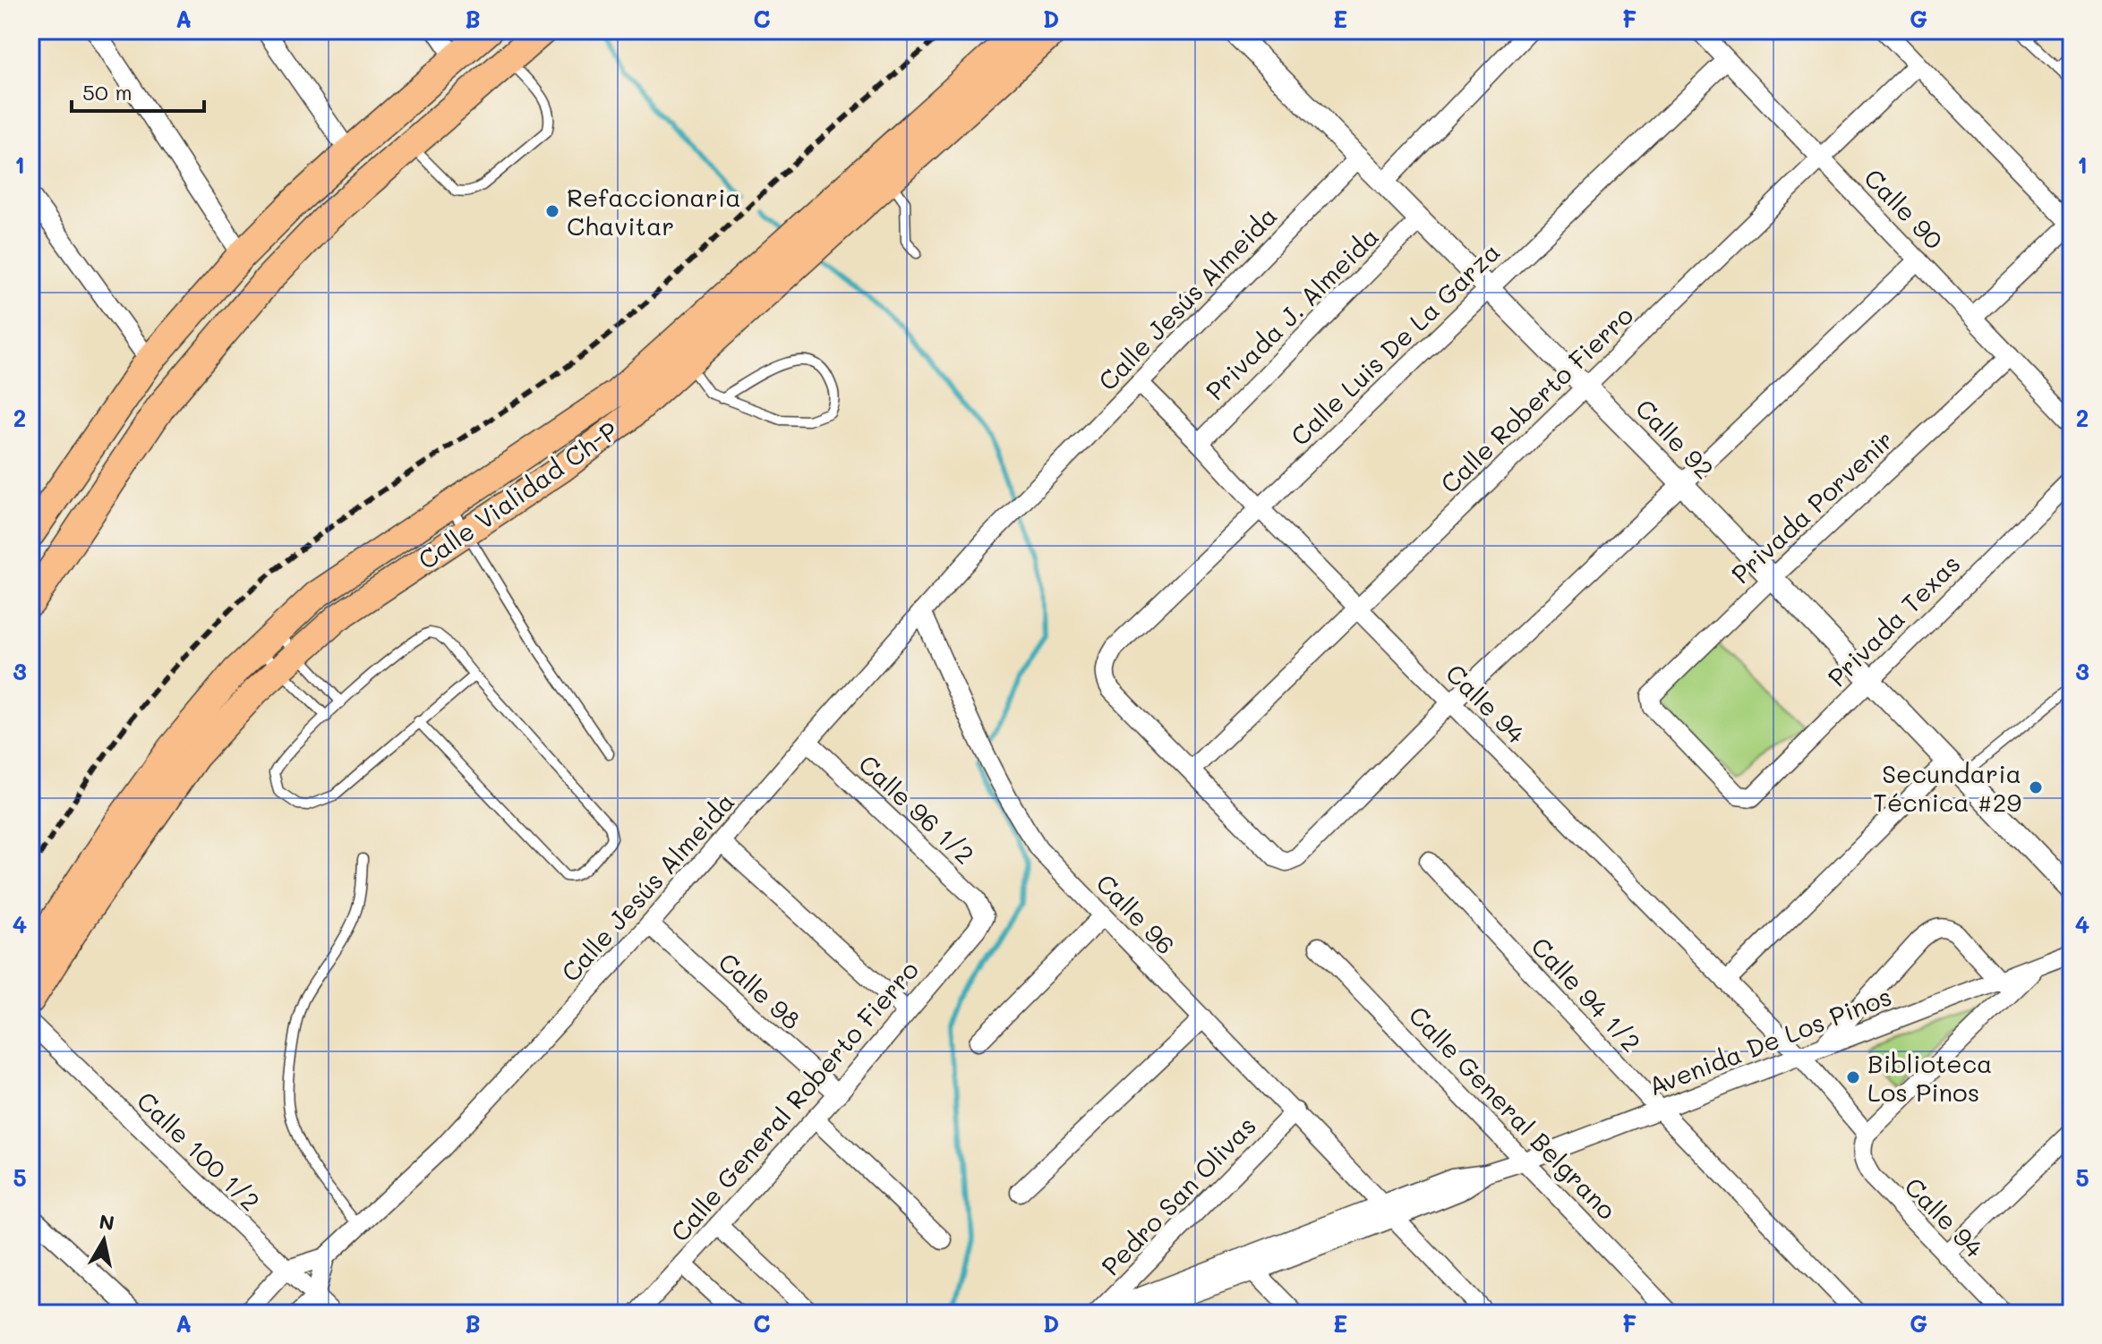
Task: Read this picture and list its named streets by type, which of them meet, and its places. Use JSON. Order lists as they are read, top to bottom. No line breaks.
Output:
{"streets":{"main road":["Calle Vialidad Ch-P"],"street":["Calle 90","Calle Jesús Almeida","Privada J. Almeida","Calle Luis De La Garza","Calle Roberto Fierro","Calle 92","Privada Porvenir","Privada Texas","Calle 94","Calle 96 1/2","Calle 96","Calle 98","Calle 94 1/2","Avenida De Los Pinos","Calle General Roberto Fierro","Calle General Belgrano","Calle 100 1/2","Pedro San Olivas"]},"crossings":[["Calle 90","Calle Luis De La Garza"],["Calle 90","Calle Roberto Fierro"],["Calle 90","Privada Porvenir"],["Calle Jesús Almeida","Calle 92"],["Calle Jesús Almeida","Calle 94"],["Calle Jesús Almeida","Calle 96 1/2"],["Calle Jesús Almeida","Calle 96"],["Calle Jesús Almeida","Calle 98"],["Calle Jesús Almeida","Calle 100 1/2"],["Privada J. Almeida","Calle 92"],["Privada J. Almeida","Calle 94"],["Calle Luis De La Garza","Calle Roberto Fierro"],["Calle Luis De La Garza","Calle 92"],["Calle Luis De La Garza","Calle 94"],["Calle Roberto Fierro","Calle 92"],["Calle Roberto Fierro","Calle 94"],["Calle 92","Privada Porvenir"],["Calle 92","Privada Texas"],["Privada Porvenir","Privada Texas"],["Calle 94","Avenida De Los Pinos"],["Calle 96 1/2","Calle General Roberto Fierro"],["Calle 96","Avenida De Los Pinos"],["Calle 96","Pedro San Olivas"],["Calle 98","Calle General Roberto Fierro"],["Calle 94 1/2","Avenida De Los Pinos"],["Avenida De Los Pinos","Calle General Belgrano"],["Avenida De Los Pinos","Pedro San Olivas"]],"places":["Refaccionaria Chavitar","Secundaria Técnica #29","Biblioteca Los Pinos"],"scale_bar":"50 m","north":"top","grid":{"columns":["A","B","C","D","E","F","G"],"rows":["1","2","3","4","5"]}}
